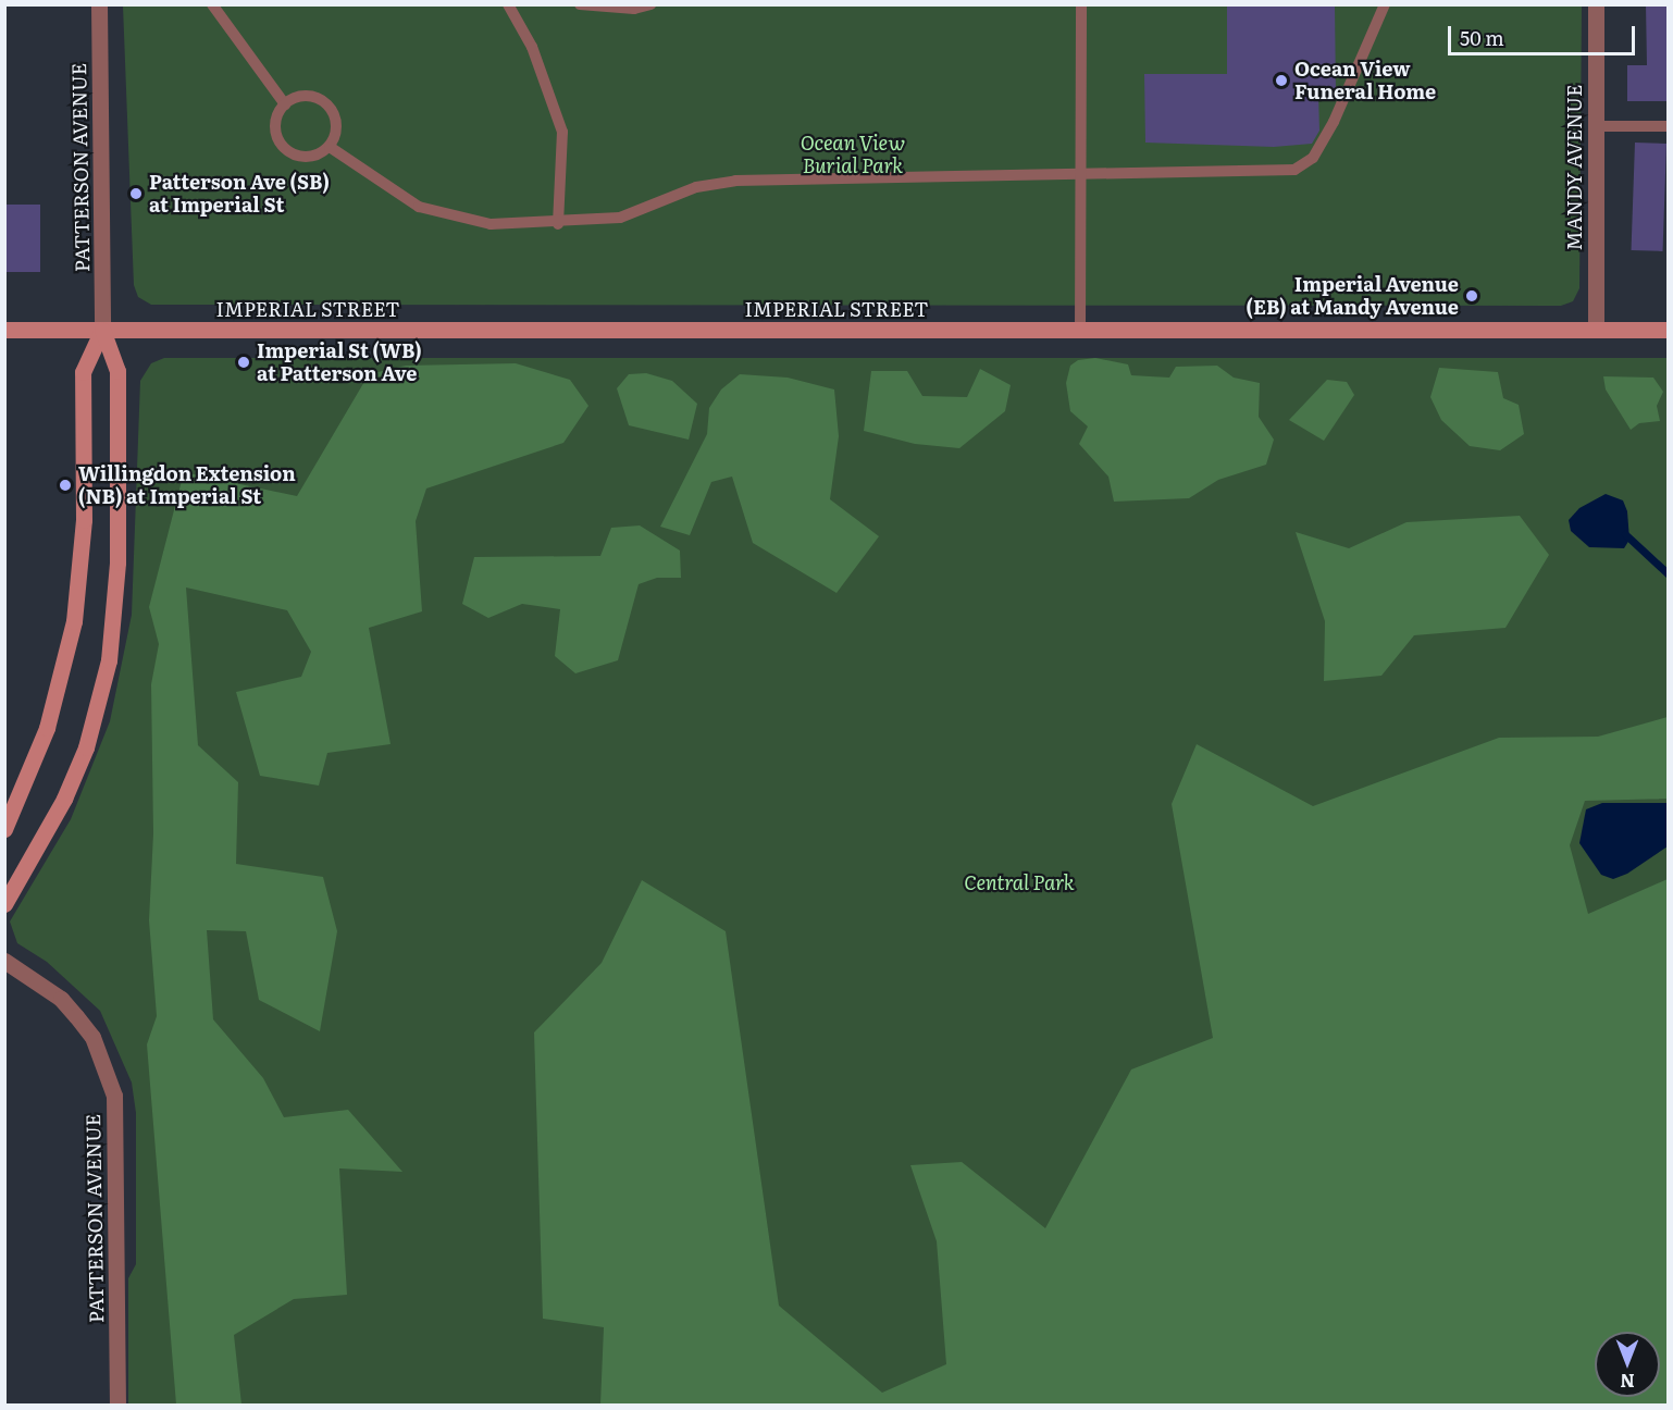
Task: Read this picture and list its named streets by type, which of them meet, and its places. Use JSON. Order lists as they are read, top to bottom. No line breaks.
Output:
{"streets":{"main road":["IMPERIAL STREET"],"street":["PATTERSON AVENUE","MANDY AVENUE"]},"crossings":[["PATTERSON AVENUE","IMPERIAL STREET"],["MANDY AVENUE","IMPERIAL STREET"]],"parks":["Ocean View Burial Park","Central Park"],"places":["Ocean View Funeral Home","Patterson Ave (SB) at Imperial St","Imperial Avenue (EB) at Mandy Avenue","Imperial St (WB) at Patterson Ave","Willingdon Extension (NB) at Imperial St"],"scale_bar":"50 m","north":"bottom"}
